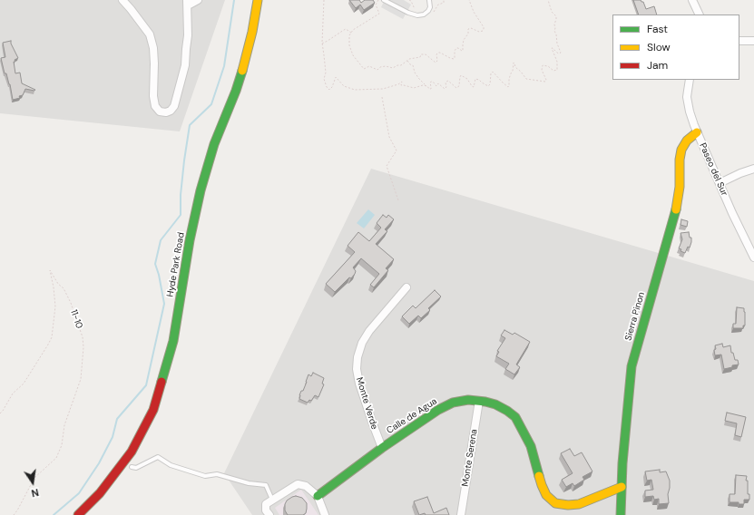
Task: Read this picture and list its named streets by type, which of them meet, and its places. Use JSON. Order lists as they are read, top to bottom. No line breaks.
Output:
{"streets":{"street":["Paseo del Sur","Hyde Park Road","Sierra Pinon","Monte Verde","Calle de Agua","Monte Serena"],"path":["11-10"]},"crossings":[["Paseo del Sur","Sierra Pinon"],["Sierra Pinon","Calle de Agua"],["Monte Verde","Calle de Agua"],["Calle de Agua","Monte Serena"]],"legend":["Fast","Slow","Jam"],"north":"bottom"}
